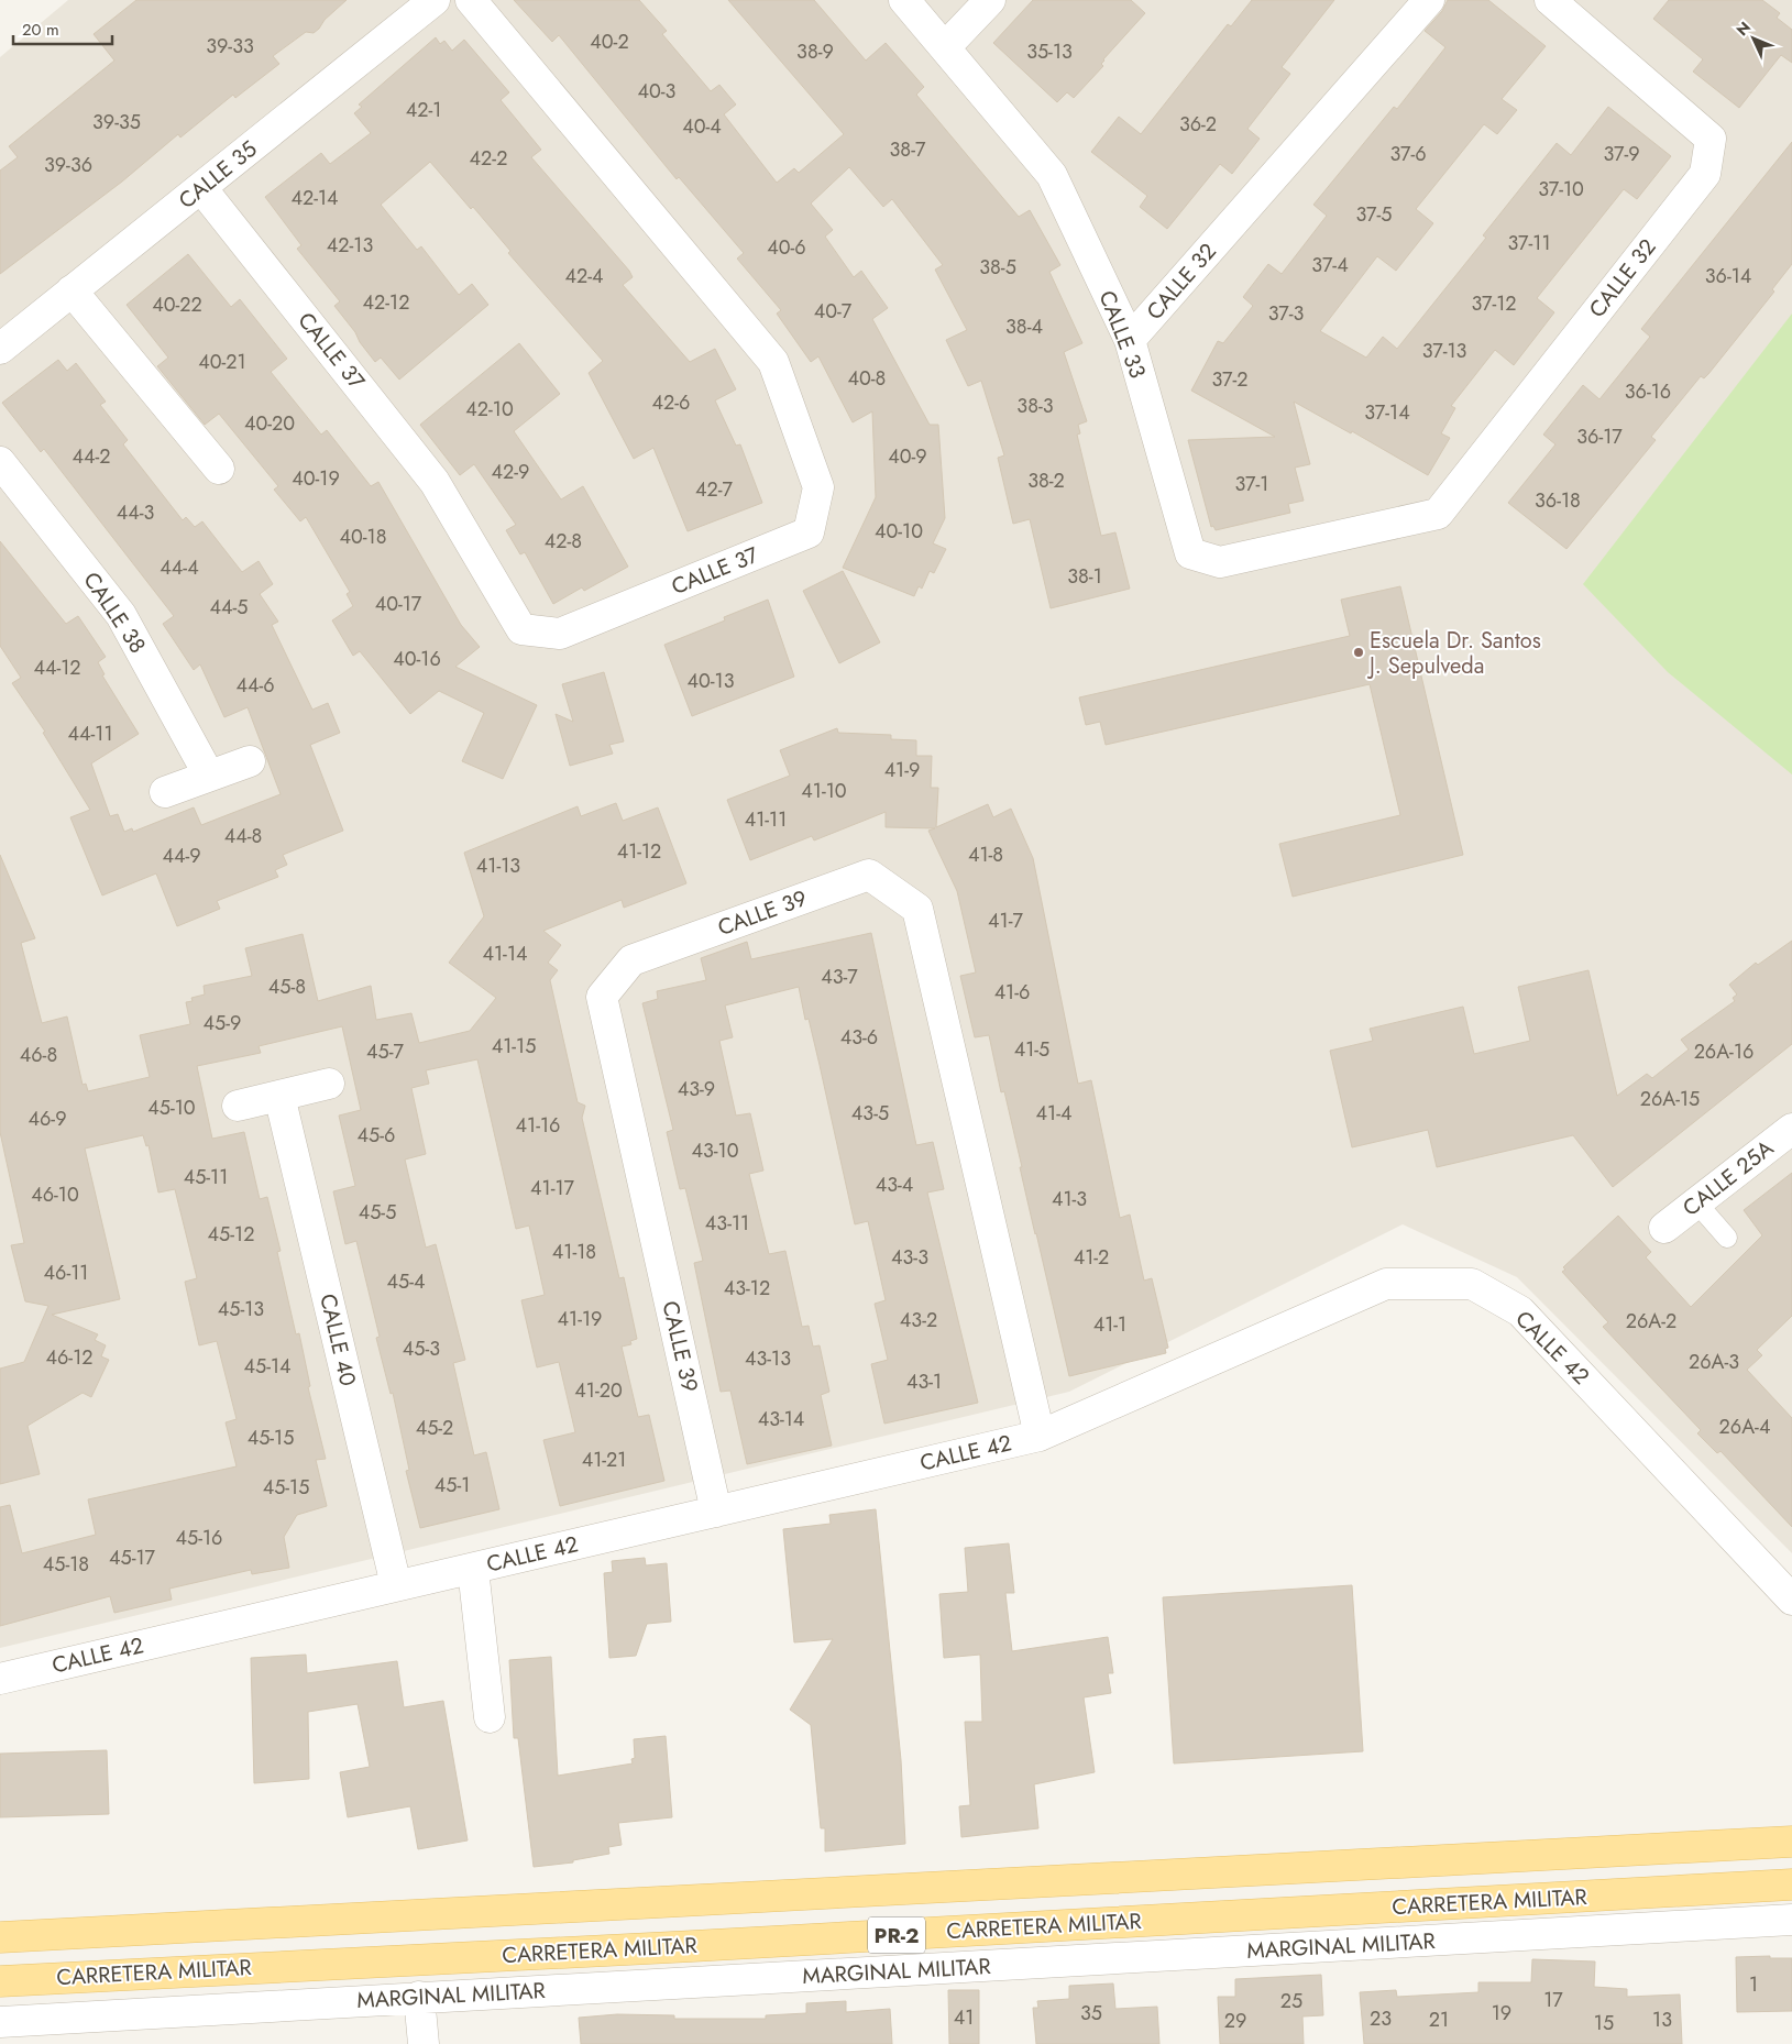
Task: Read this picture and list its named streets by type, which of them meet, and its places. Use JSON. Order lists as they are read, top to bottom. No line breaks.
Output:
{"streets":{"main road":["CARRETERA MILITAR","PR-2"],"street":["CALLE 35","CALLE 32","CALLE 33","CALLE 37","CALLE 38","CALLE 39","CALLE 25A","CALLE 40","CALLE 42","MARGINAL MILITAR"]},"crossings":[["CALLE 35","CALLE 37"],["CALLE 32","CALLE 33"],["CALLE 39","CALLE 42"],["CALLE 40","CALLE 42"]],"places":["Escuela Dr. Santos J. Sepulveda"],"house_numbers":["40-2","39-33","38-9","35-13","40-3","42-1","39-35","36-2","40-4","38-7","37-6","37-9","42-2","39-36","37-10","42-14","37-5","37-11","42-13","40-6","37-4","38-5","42-4","36-14","42-12","37-12","40-22","40-7","37-3","38-4","37-13","40-21","40-8","37-2","36-16","42-6","38-3","42-10","37-14","40-20","36-17","44-2","40-9","42-9","40-19","38-2","37-1","42-7","36-18","44-3","40-10","40-18","42-8","44-4","38-1","40-17","44-5","40-16","44-12","40-13","44-6","44-11","41-9","41-10","41-11","44-8","41-12","41-8","44-9","41-13","41-7","41-14","43-7","45-8","41-6","45-9","43-6","41-15","41-5","45-7","26A-16","46-8","43-9","26A-15","45-10","43-5","41-4","46-9","41-16","45-6","43-10","45-11","43-4","41-17","46-10","41-3","45-5","43-11","45-12","41-18","43-3","41-2","46-11","45-4","43-12","45-13","41-19","43-2","26A-2","41-1","45-3","46-12","43-13","26A-3","45-14","43-1","41-20","43-14","26A-4","45-2","45-15","41-21","45-1","45-15","45-16","45-17","45-18","1","17","25","35","19","41","23","21","13","29","15"],"scale_bar":"20 m","north":"top left"}
